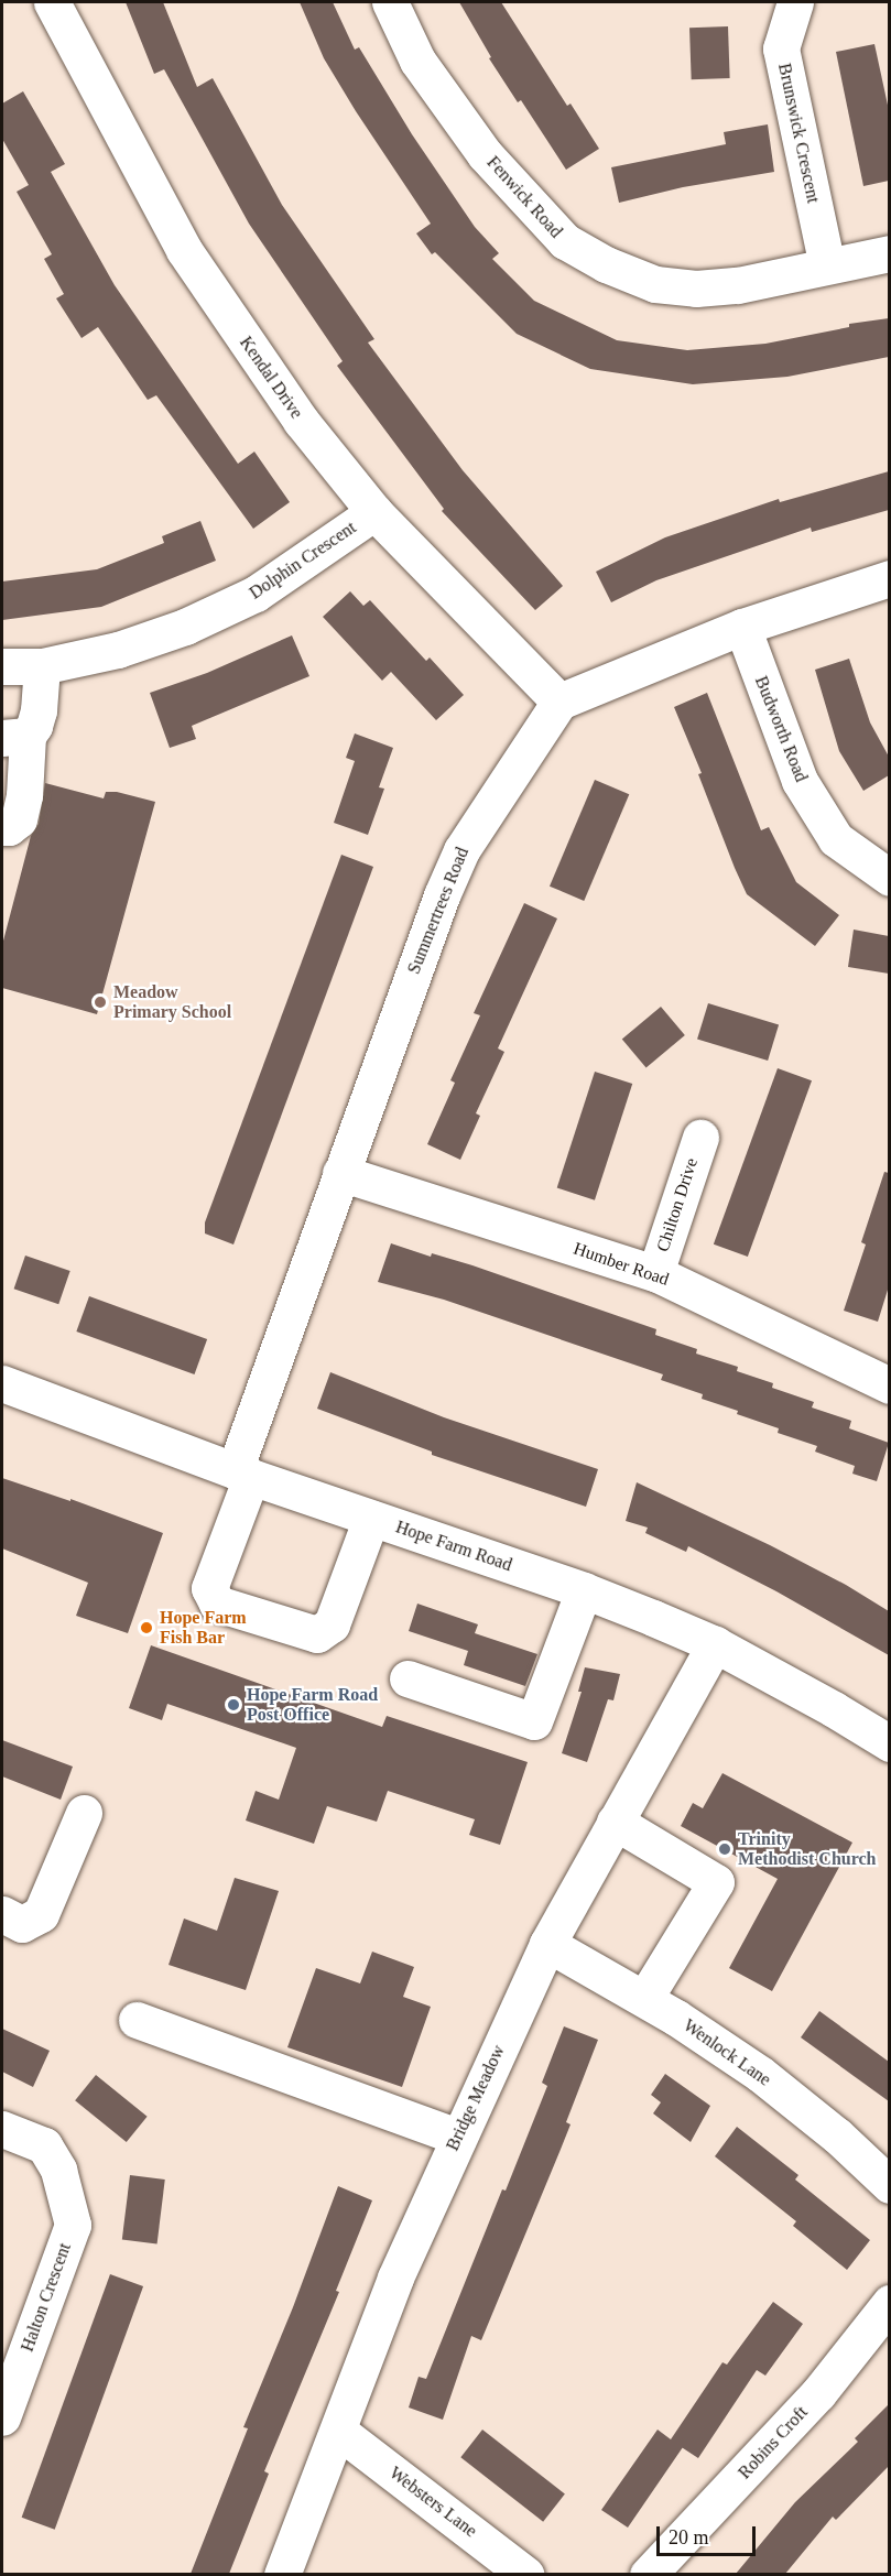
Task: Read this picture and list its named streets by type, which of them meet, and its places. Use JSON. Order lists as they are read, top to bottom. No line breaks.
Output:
{"streets":{"street":["Brunswick Crescent","Fenwick Road","Kendal Drive","Dolphin Crescent","Budworth Road","Summertrees Road","Chilton Drive","Humber Road","Hope Farm Road","Wenlock Lane","Bridge Meadow","Halton Crescent","Robins Croft","Websters Lane"]},"crossings":[["Brunswick Crescent","Fenwick Road"],["Kendal Drive","Dolphin Crescent"],["Kendal Drive","Summertrees Road"],["Summertrees Road","Humber Road"],["Summertrees Road","Hope Farm Road"],["Chilton Drive","Humber Road"],["Hope Farm Road","Bridge Meadow"],["Wenlock Lane","Bridge Meadow"],["Bridge Meadow","Websters Lane"]],"places":["Meadow Primary School","Hope Farm Fish Bar","Hope Farm Road Post Office","Trinity Methodist Church"],"scale_bar":"20 m"}
